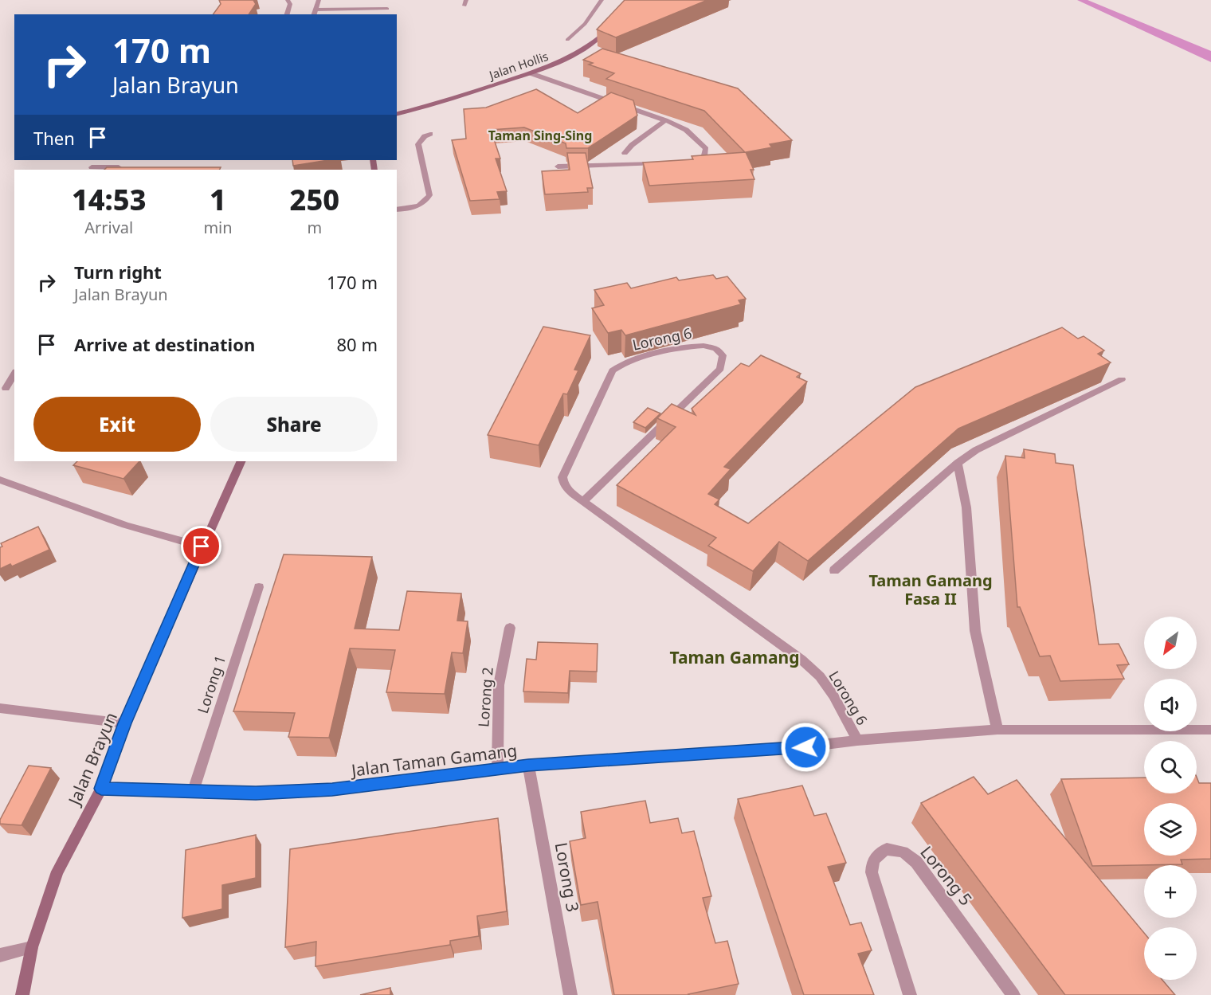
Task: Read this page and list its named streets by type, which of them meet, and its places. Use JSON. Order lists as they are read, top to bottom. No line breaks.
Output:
{"streets":{"main road":["Jalan Hollis","Jalan Brayun"],"street":["Lorong 6","Lorong 1","Lorong 2","Jalan Taman Gamang","Lorong 5","Lorong 3"]},"crossings":[["Lorong 6","Jalan Taman Gamang"],["Lorong 1","Jalan Taman Gamang"],["Lorong 2","Jalan Taman Gamang"],["Jalan Brayun","Jalan Taman Gamang"],["Jalan Taman Gamang","Lorong 3"]],"districts":["Taman Sing-Sing","Taman Gamang Fasa II","Taman Gamang"],"north":"bottom left","page":{"turn":["170 m","Jalan Brayun"],"then":"Then","eta":["14:53","Arrival","1","min","250","m"],"list":[{"name":"Turn right","note":"Jalan Brayun","value":"170 m"},{"name":"Arrive at destination","value":"80 m"}],"buttons":["Exit","Share"],"map_buttons":["+","−"]}}
